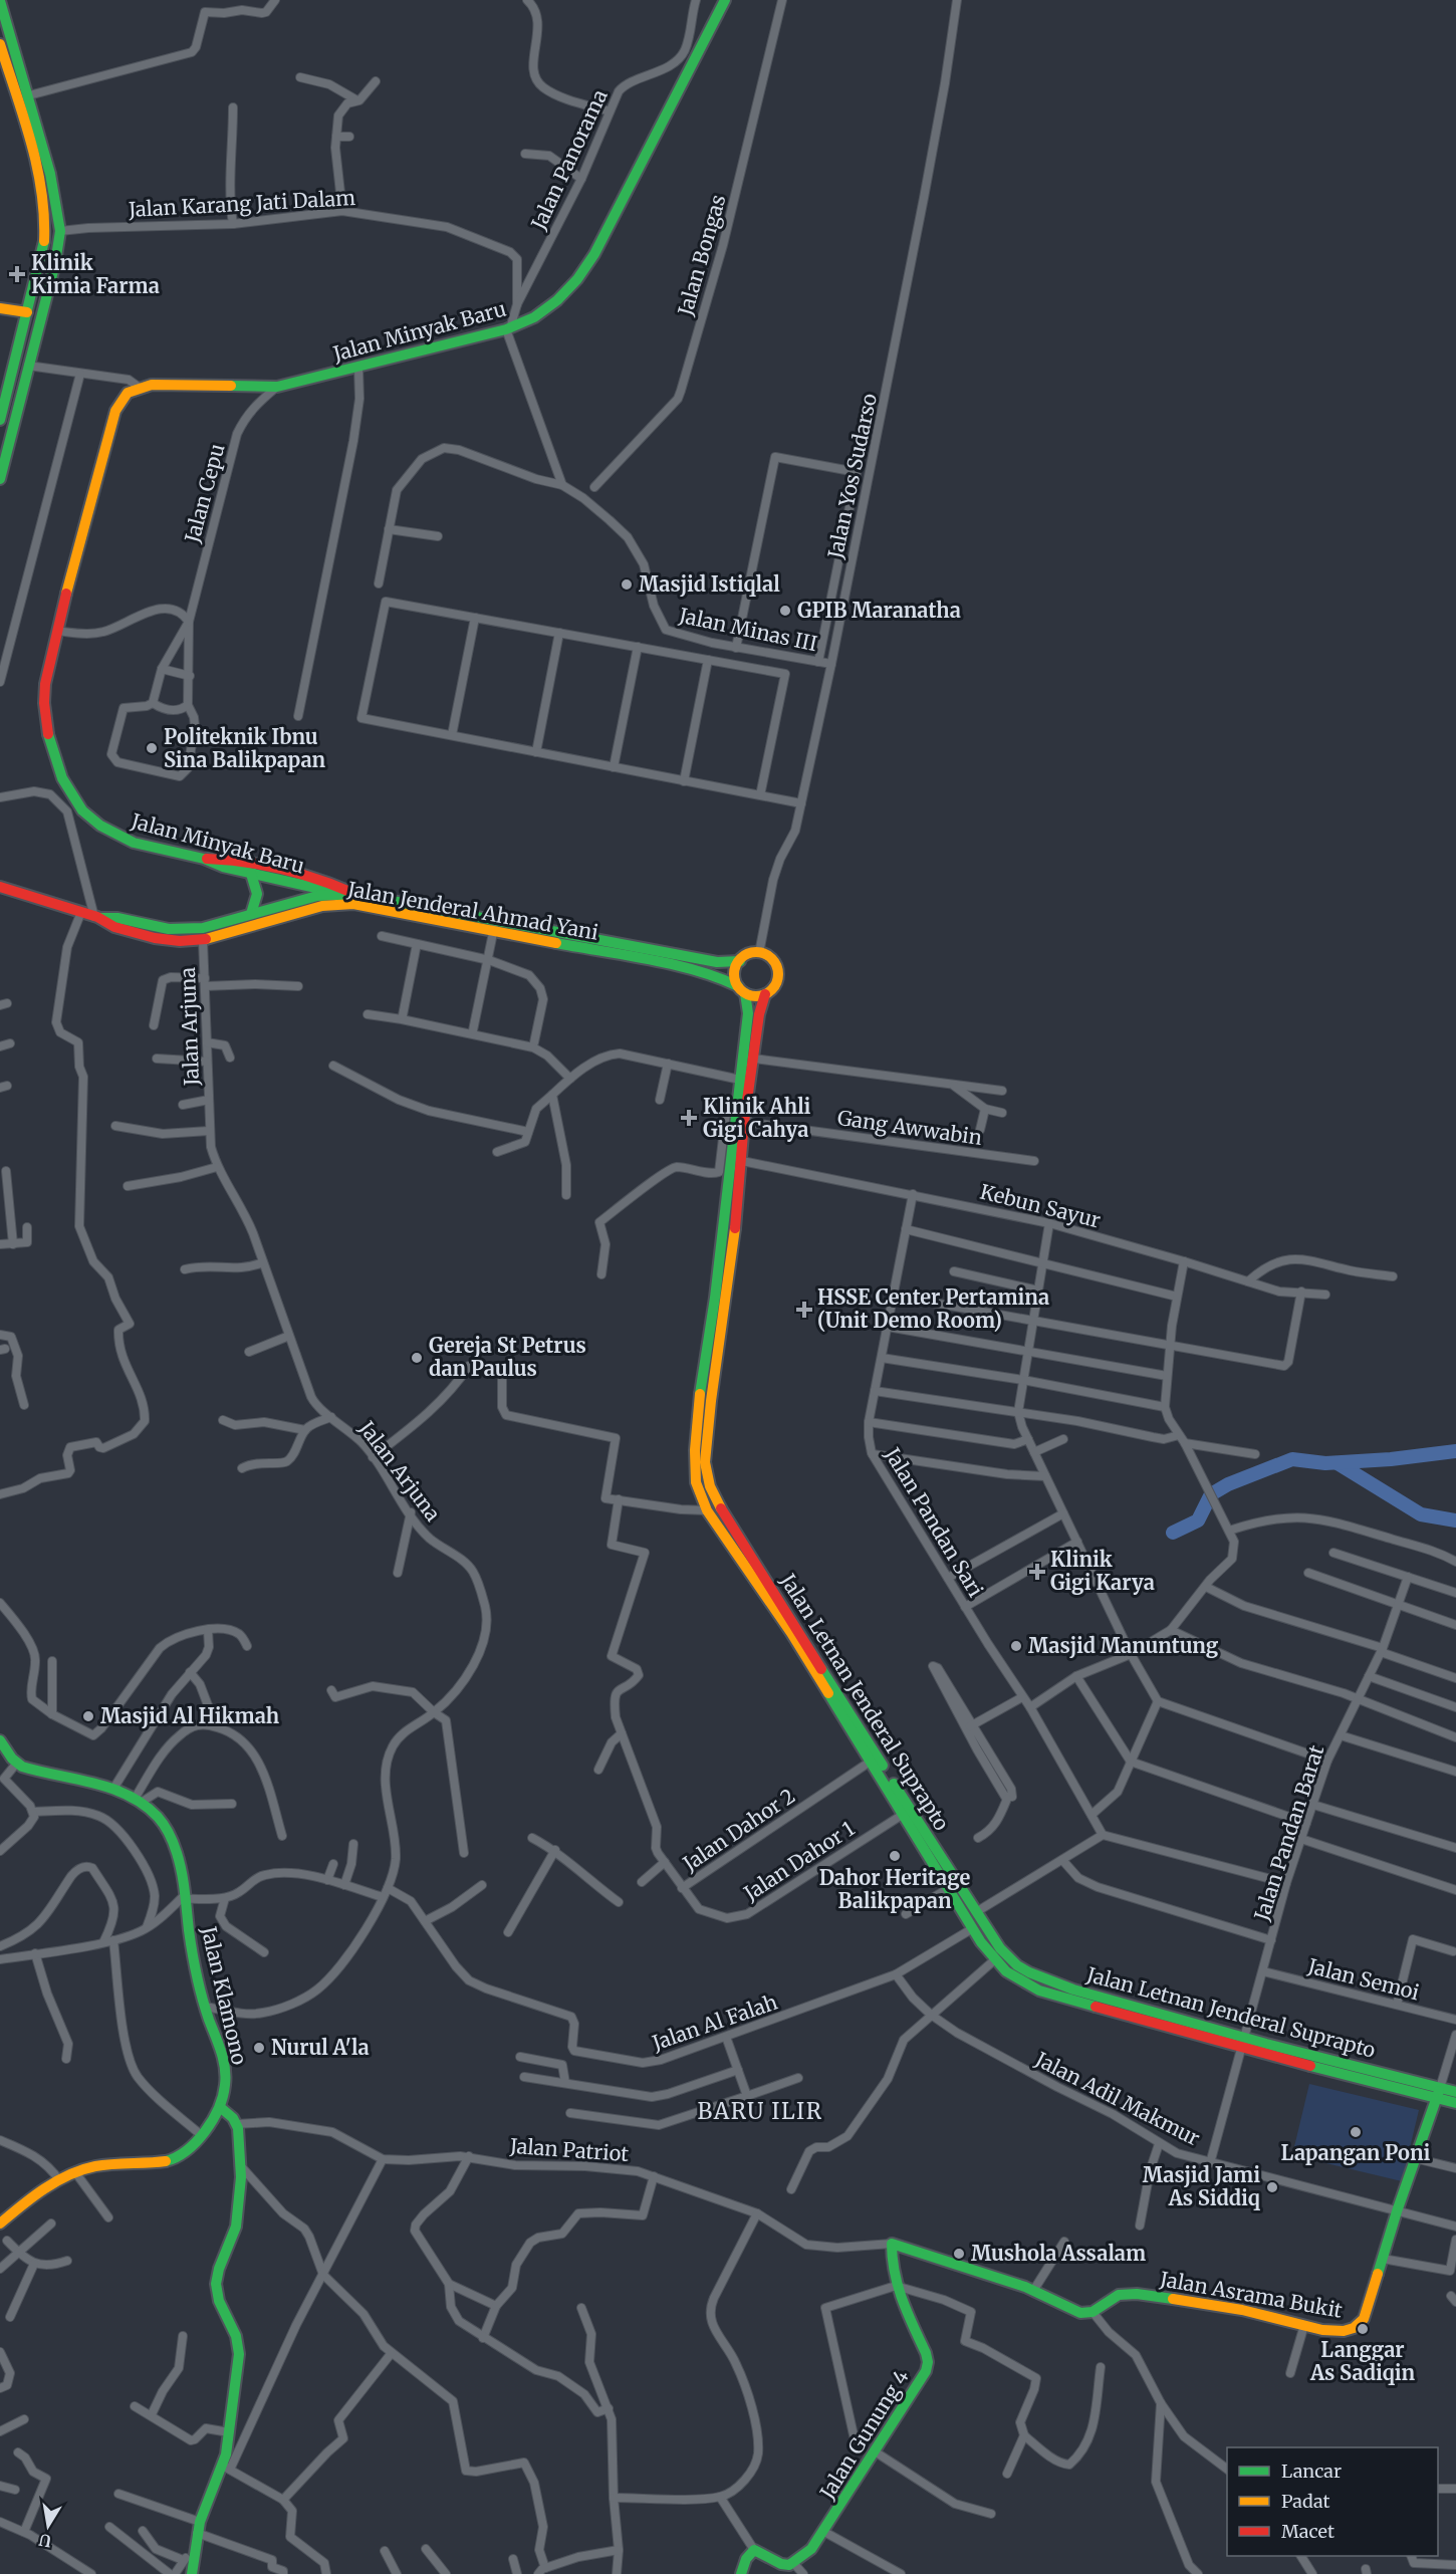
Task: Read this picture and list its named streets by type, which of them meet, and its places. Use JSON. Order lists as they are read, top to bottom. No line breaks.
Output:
{"streets":{"main road":["Jalan Minyak Baru","Jalan Jenderal Ahmad Yani","Jalan Letnan Jenderal Suprapto","Jalan Klamono","Jalan Asrama Bukit","Jalan Gunung 4"],"street":["Jalan Panorama","Jalan Karang Jati Dalam","Jalan Bongas","Jalan Yos Sudarso","Jalan Cepu","Jalan Minas III","Jalan Arjuna","Gang Awwabin","Kebun Sayur","Jalan Pandan Sari","Jalan Dahor 2","Jalan Pandan Barat","Jalan Dahor 1","Jalan Semoi","Jalan Al Falah","Jalan Adil Makmur","Jalan Patriot"]},"crossings":[["Jalan Panorama","Jalan Karang Jati Dalam"],["Jalan Panorama","Jalan Minyak Baru"],["Jalan Minyak Baru","Jalan Cepu"],["Jalan Minyak Baru","Jalan Jenderal Ahmad Yani"],["Jalan Yos Sudarso","Jalan Minas III"],["Jalan Yos Sudarso","Jalan Jenderal Ahmad Yani"],["Jalan Yos Sudarso","Jalan Letnan Jenderal Suprapto"],["Jalan Jenderal Ahmad Yani","Jalan Arjuna"],["Jalan Jenderal Ahmad Yani","Jalan Letnan Jenderal Suprapto"],["Jalan Arjuna","Jalan Klamono"],["Jalan Arjuna","Jalan Al Falah"],["Gang Awwabin","Jalan Letnan Jenderal Suprapto"],["Kebun Sayur","Jalan Pandan Sari"],["Kebun Sayur","Jalan Letnan Jenderal Suprapto"],["Jalan Letnan Jenderal Suprapto","Jalan Dahor 2"],["Jalan Letnan Jenderal Suprapto","Jalan Pandan Barat"],["Jalan Letnan Jenderal Suprapto","Jalan Dahor 1"],["Jalan Letnan Jenderal Suprapto","Jalan Al Falah"],["Jalan Letnan Jenderal Suprapto","Jalan Asrama Bukit"],["Jalan Dahor 2","Jalan Dahor 1"],["Jalan Pandan Barat","Jalan Semoi"],["Jalan Pandan Barat","Jalan Adil Makmur"],["Jalan Al Falah","Jalan Adil Makmur"],["Jalan Adil Makmur","Jalan Asrama Bukit"],["Jalan Patriot","Jalan Gunung 4"]],"districts":["BARU ILIR"],"places":{"health":["Klinik Kimia Farma","Klinik Ahli Gigi Cahya","HSSE Center Pertamina (Unit Demo Room)","Klinik Gigi Karya"],"other":["Masjid Istiqlal","GPIB Maranatha","Politeknik Ibnu Sina Balikpapan","Gereja St Petrus dan Paulus","Masjid Manuntung","Masjid Al Hikmah","Dahor Heritage Balikpapan","Nurul A'la","Lapangan Poni","Masjid Jami As Siddiq","Mushola Assalam","Langgar As Sadiqin"]},"legend":["Lancar","Padat","Macet"],"north":"bottom"}
